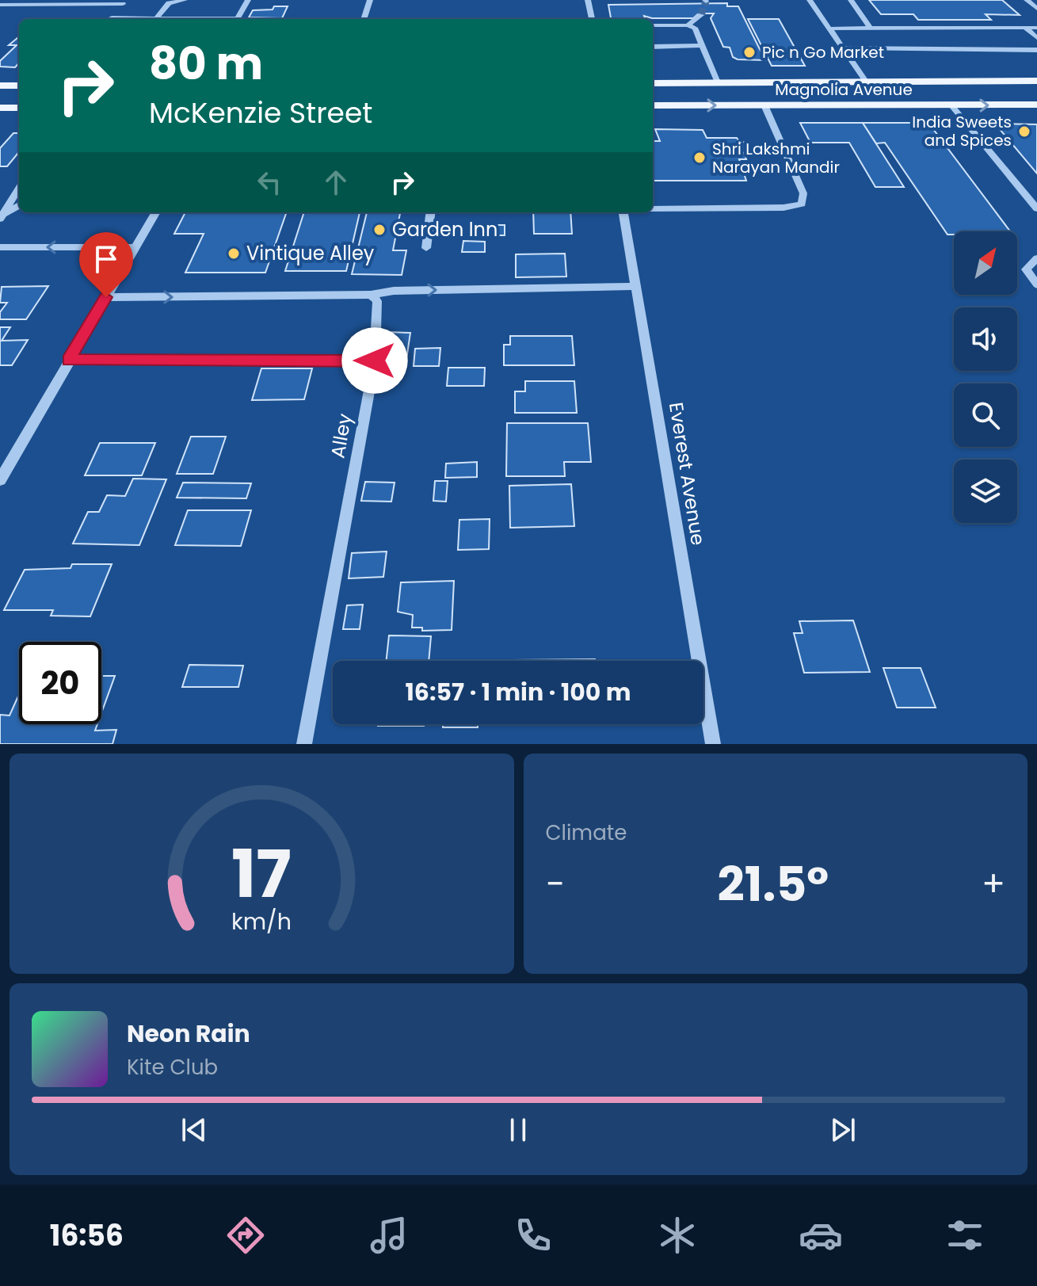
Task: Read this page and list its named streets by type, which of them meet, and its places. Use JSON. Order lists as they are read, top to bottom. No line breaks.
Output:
{"streets":{"main road":["Magnolia Avenue"],"street":["Alley","Everest Avenue"]},"places":["Pic n Go Market","India Sweets and Spices","Shri Lakshmi Narayan Mandir","Garden Inn","Vintique Alley"],"north":"top right","page":{"turn":["80 m","McKenzie Street"],"limit":"20","trip":"16:57 · 1 min · 100 m","tile":"Climate","heat":["−","21.5°","+"],"song":["Neon Rain","Kite Club"],"tabs":"16:56","gauge":["17","km/h"]}}
